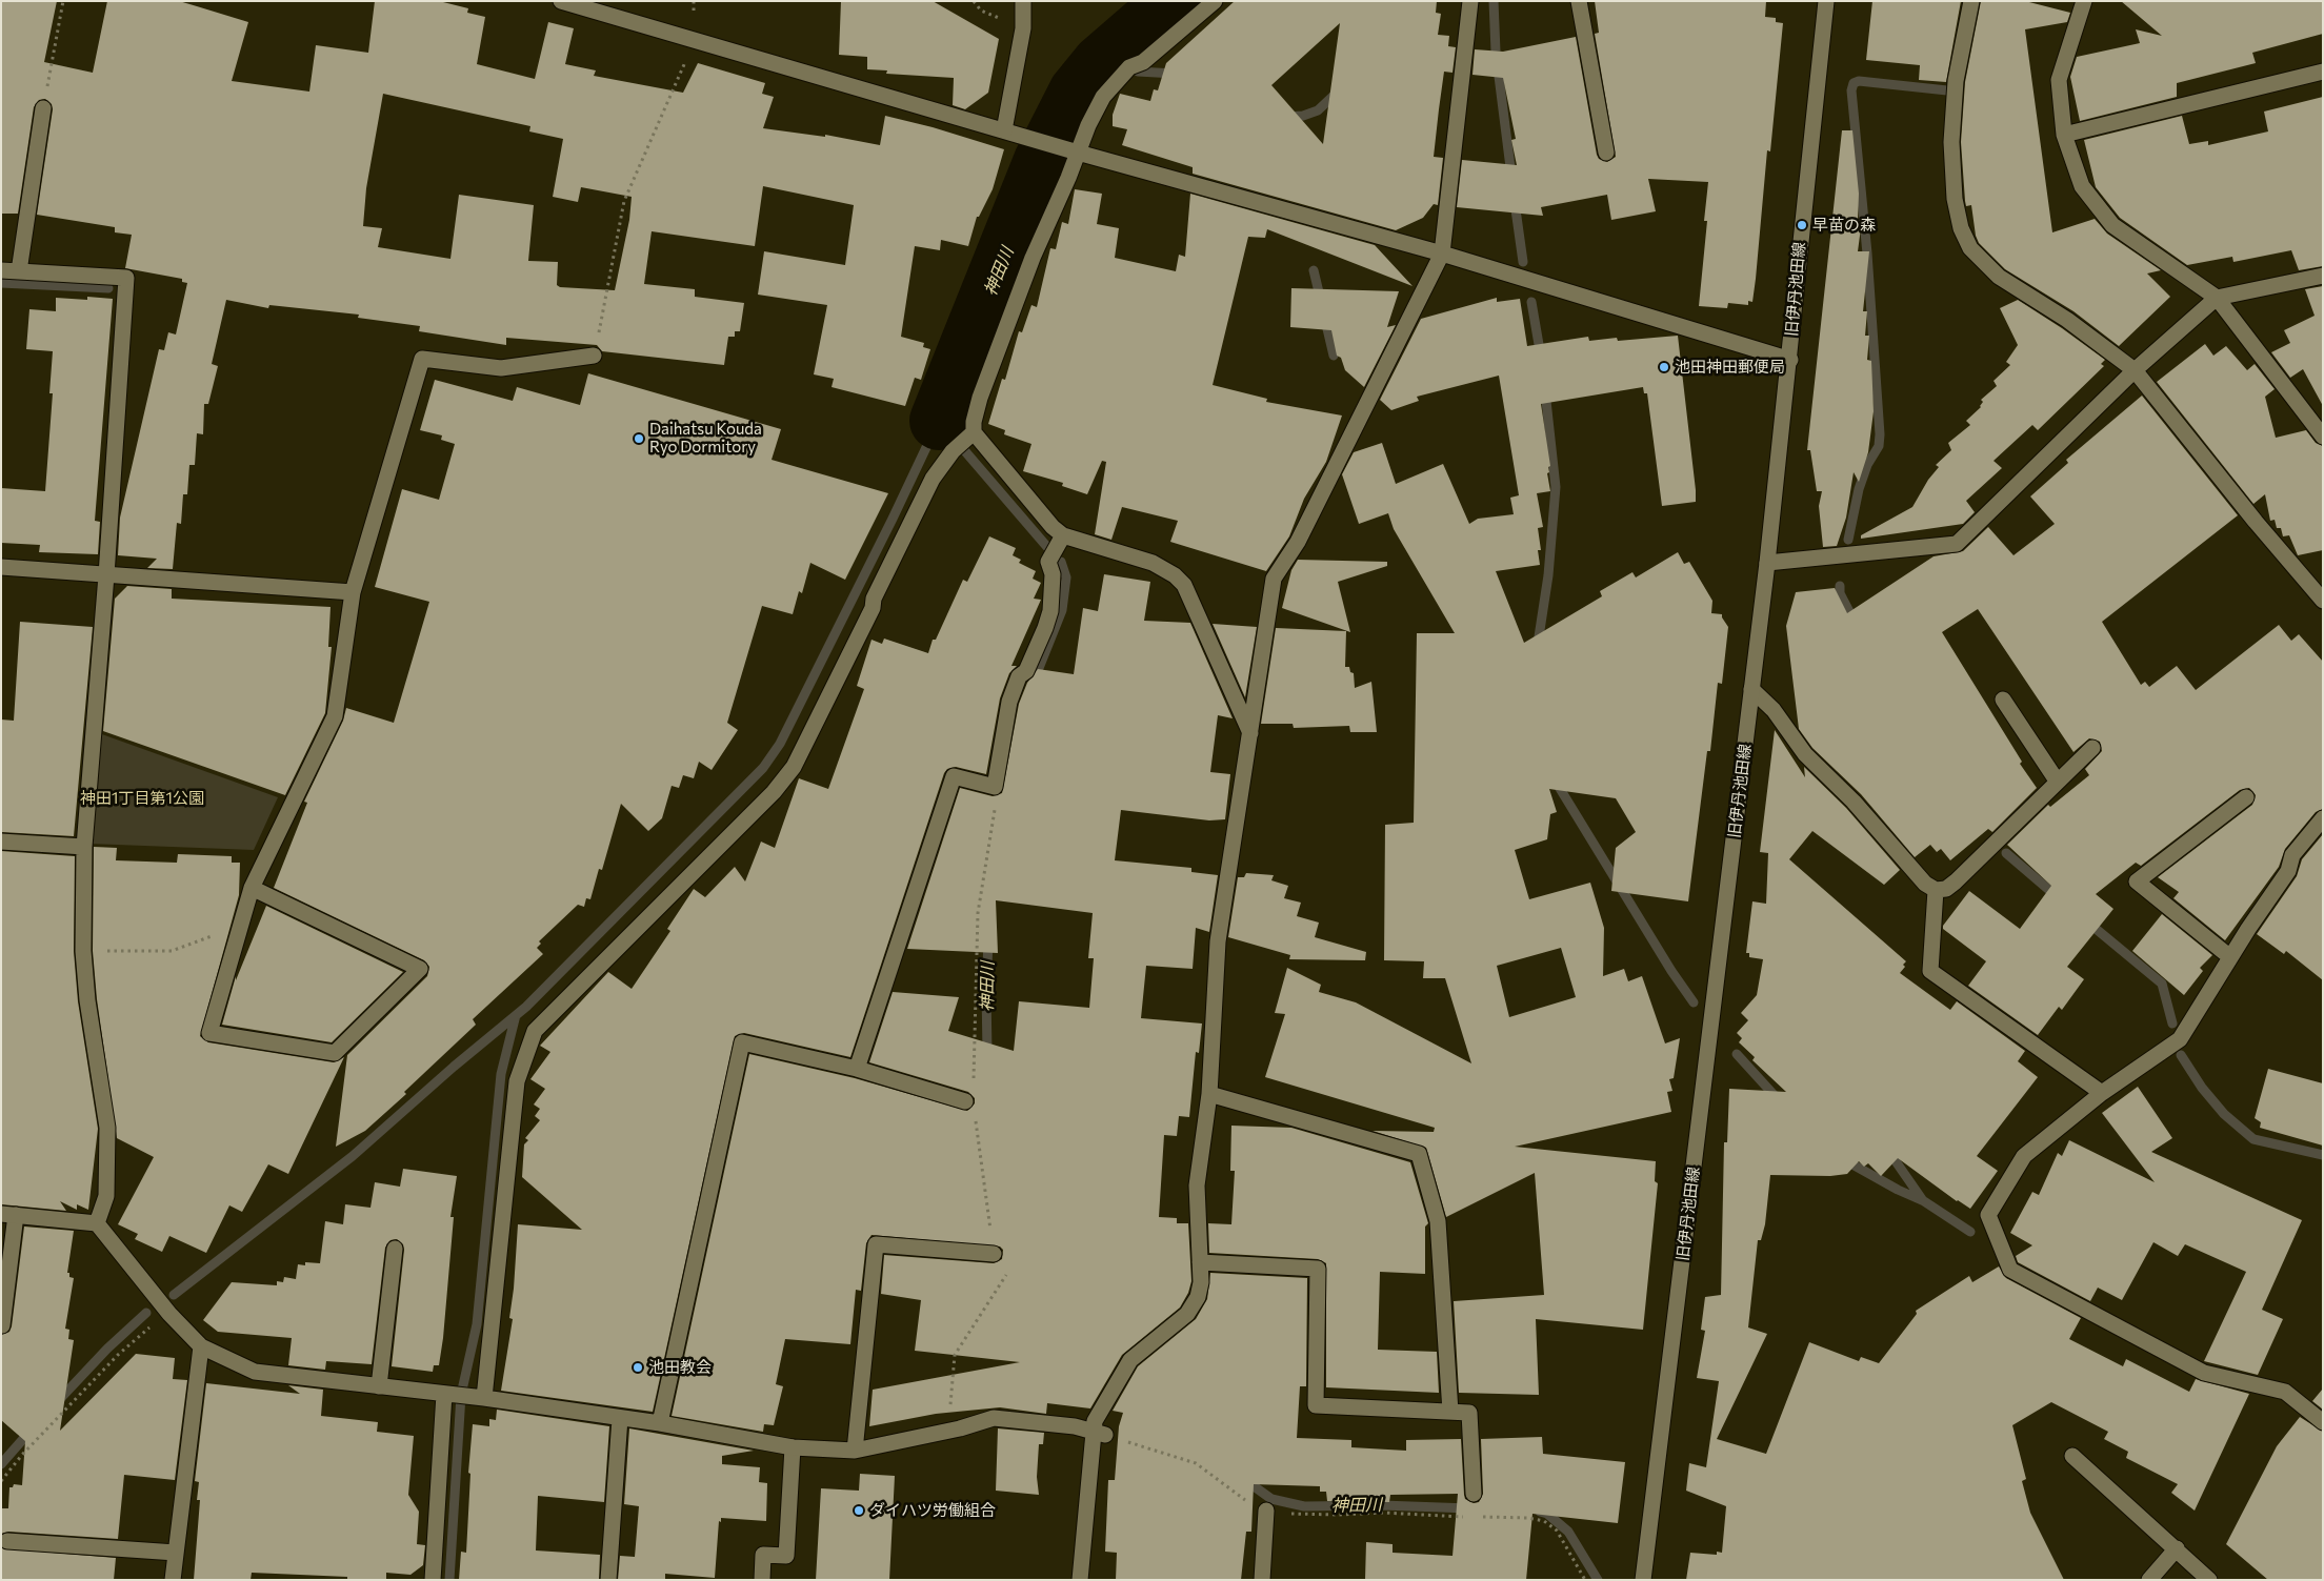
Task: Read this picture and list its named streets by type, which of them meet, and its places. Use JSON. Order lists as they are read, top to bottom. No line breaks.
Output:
{"streets":{"street":["旧伊丹池田線"]},"water":["神田川"],"parks":["神田1丁目第1公園"],"places":["早苗の森","池田神田郵便局","Daihatsu Kouda Ryo Dormitory","池田教会","ダイハツ労働組合"]}
